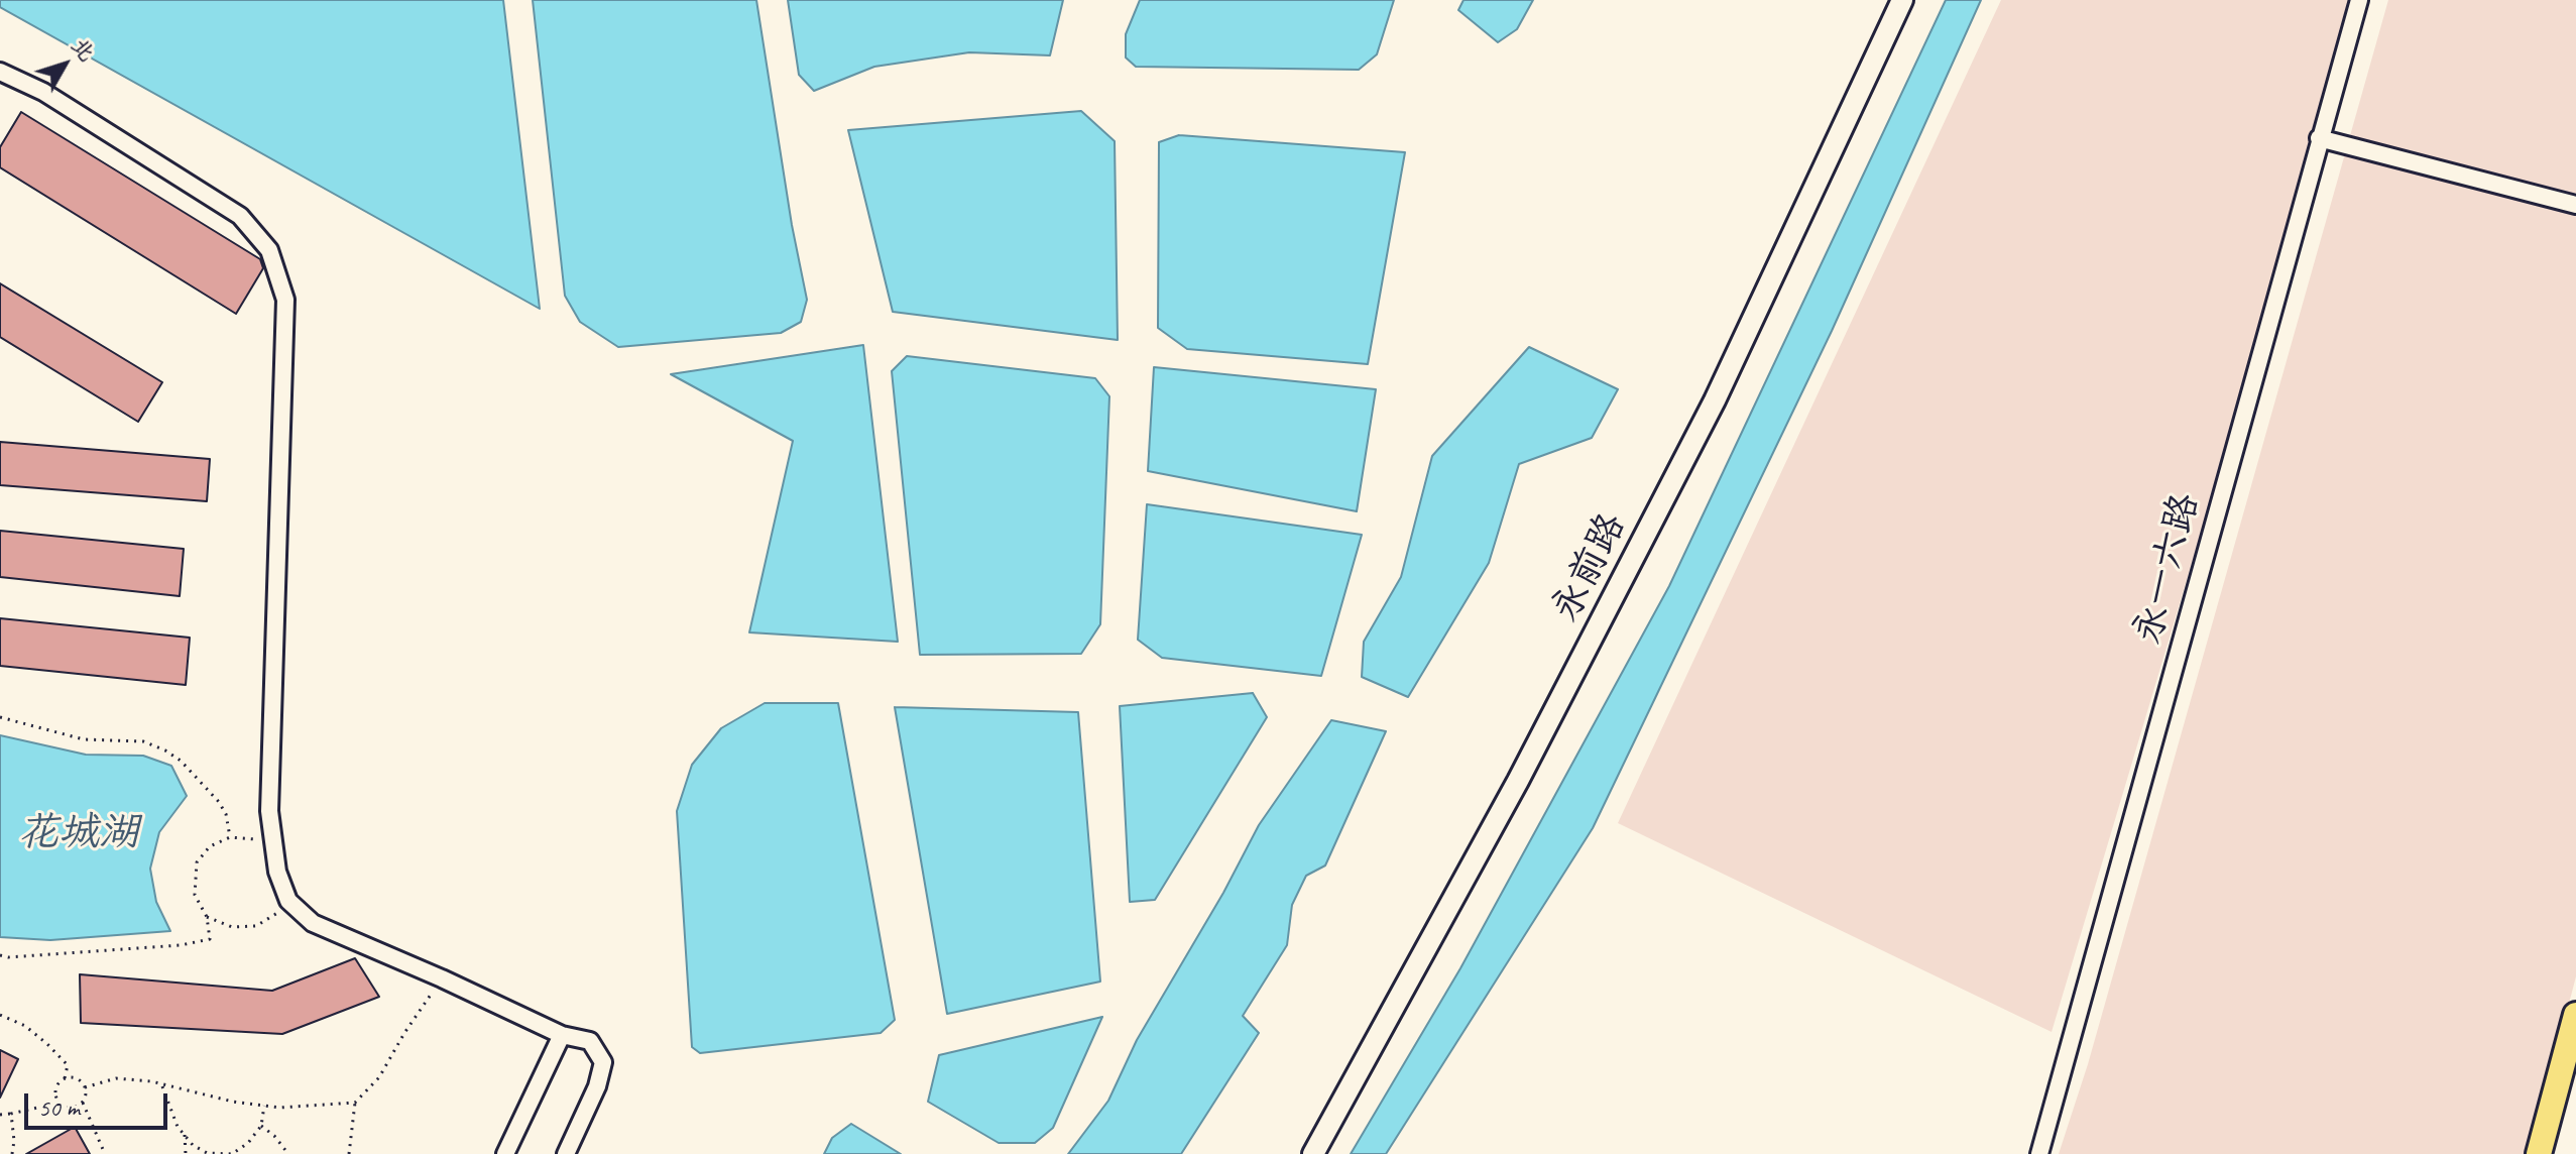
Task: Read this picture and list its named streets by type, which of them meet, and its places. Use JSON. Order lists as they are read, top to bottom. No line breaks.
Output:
{"streets":{"street":["永前路","永一六路"]},"water":["花城湖"],"scale_bar":"50 m","north":"top right"}
